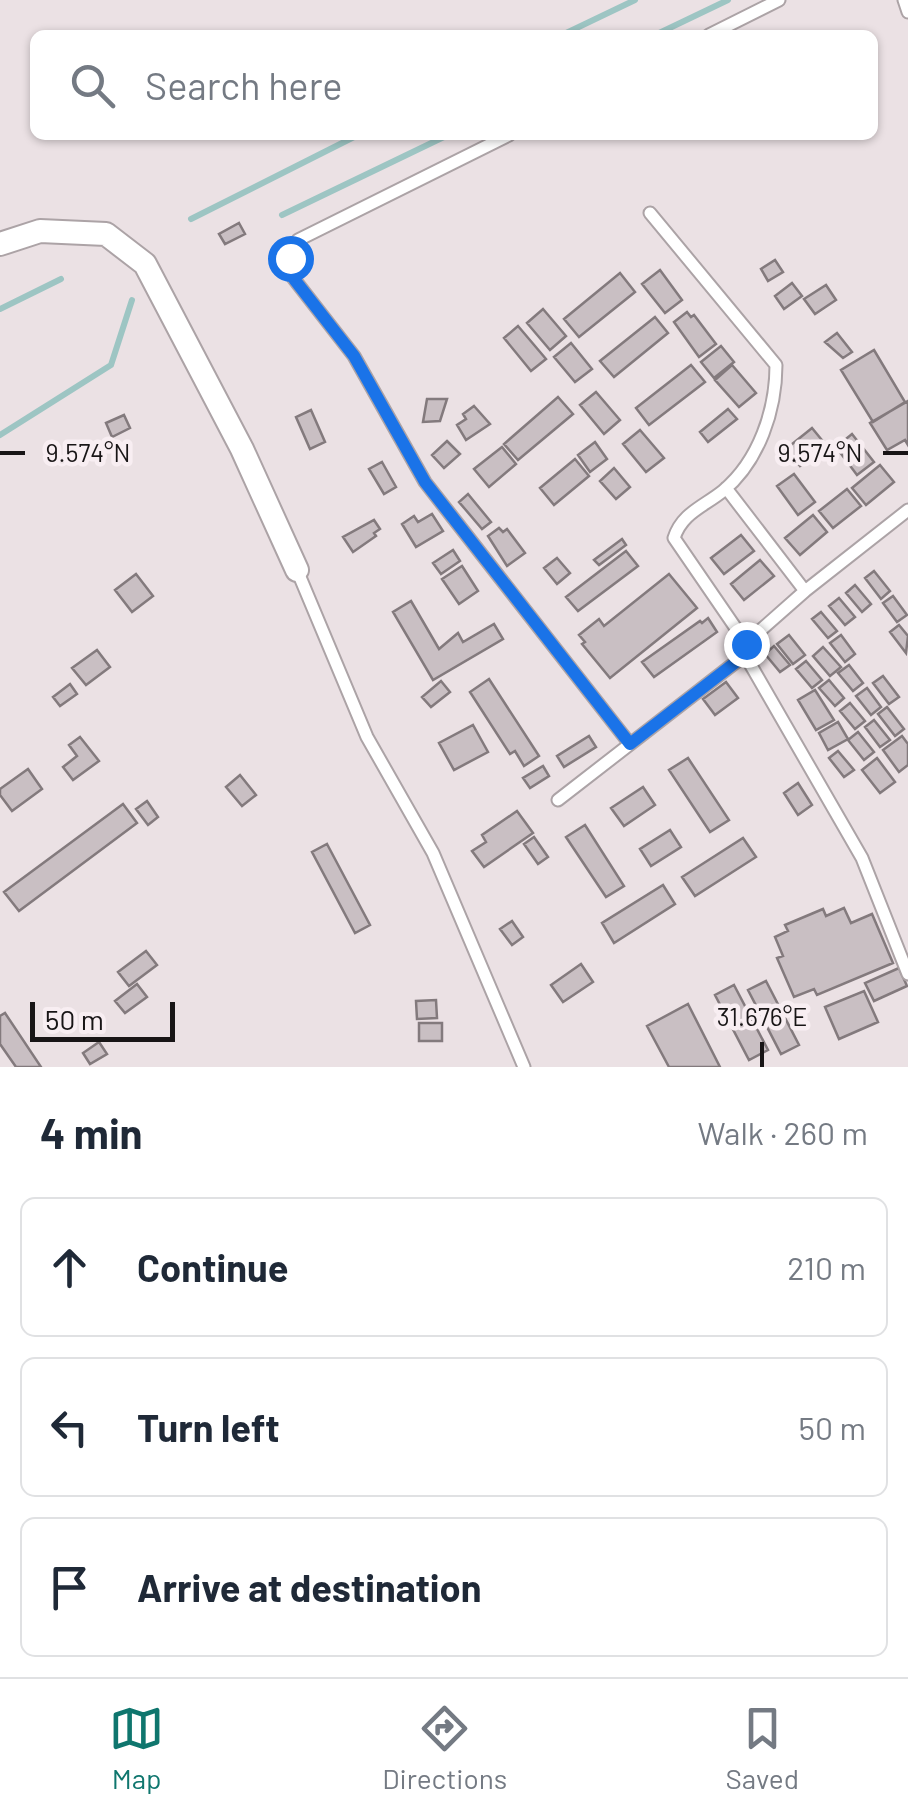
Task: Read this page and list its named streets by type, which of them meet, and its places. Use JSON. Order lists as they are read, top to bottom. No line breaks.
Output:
{"scale_bar":"50 m","page":{"search":"Search here","scale":"50 m","heading":["4 min","Walk · 260 m"],"list":[["Continue","210 m"],["Turn left","50 m"],"Arrive at destination"],"nav":["Map","Directions","Saved"]},"coordinates":["9.574°N","31.676°E"]}
